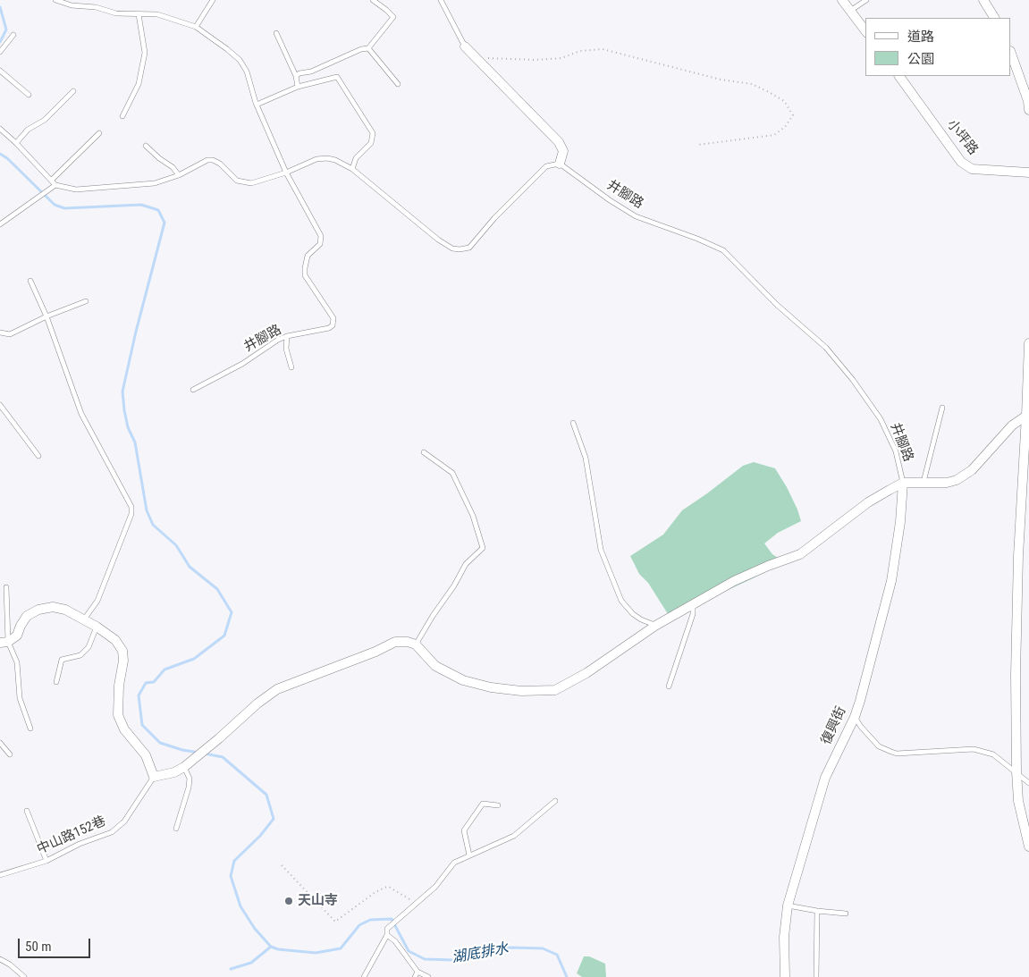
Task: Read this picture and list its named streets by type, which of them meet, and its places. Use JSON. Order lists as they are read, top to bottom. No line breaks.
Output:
{"streets":{"street":["小坪路","復興街"],"lane":["井腳路","中山路152巷"]},"crossings":[["井腳路","復興街"]],"water":["湖底排水"],"places":["天山寺"],"legend":["道路","公園"],"scale_bar":"50 m"}
